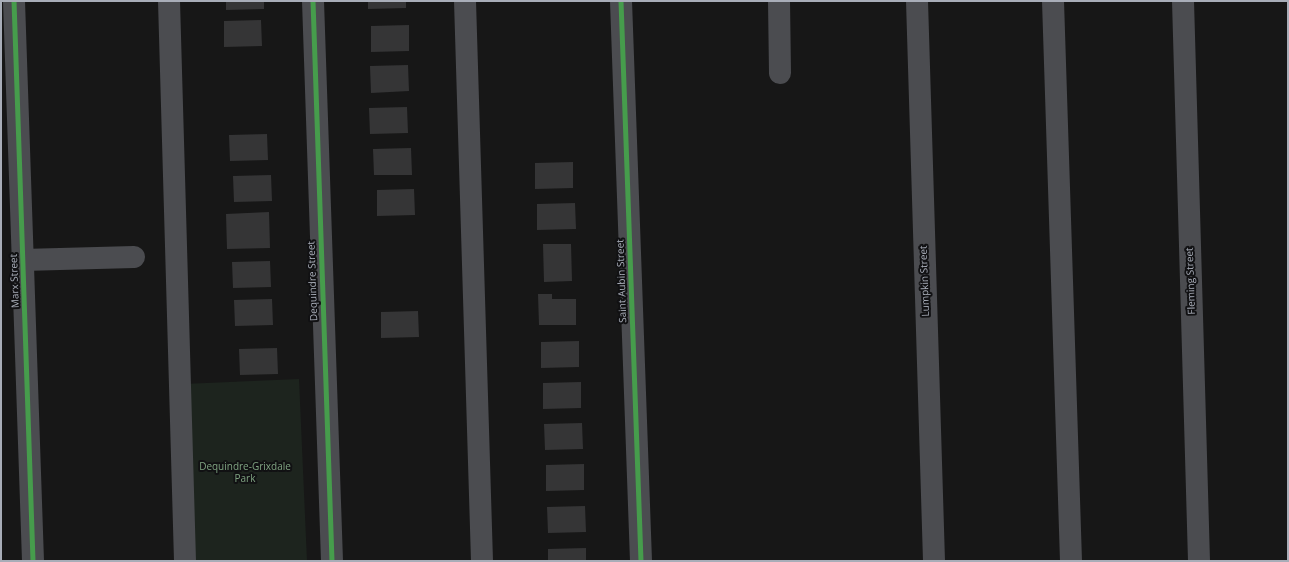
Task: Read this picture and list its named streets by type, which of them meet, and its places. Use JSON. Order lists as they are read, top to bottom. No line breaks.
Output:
{"streets":{"street":["Marx Street","Dequindre Street","Saint Aubin Street","Lumpkin Street","Fleming Street"]},"parks":["Dequindre-Grixdale Park"]}
